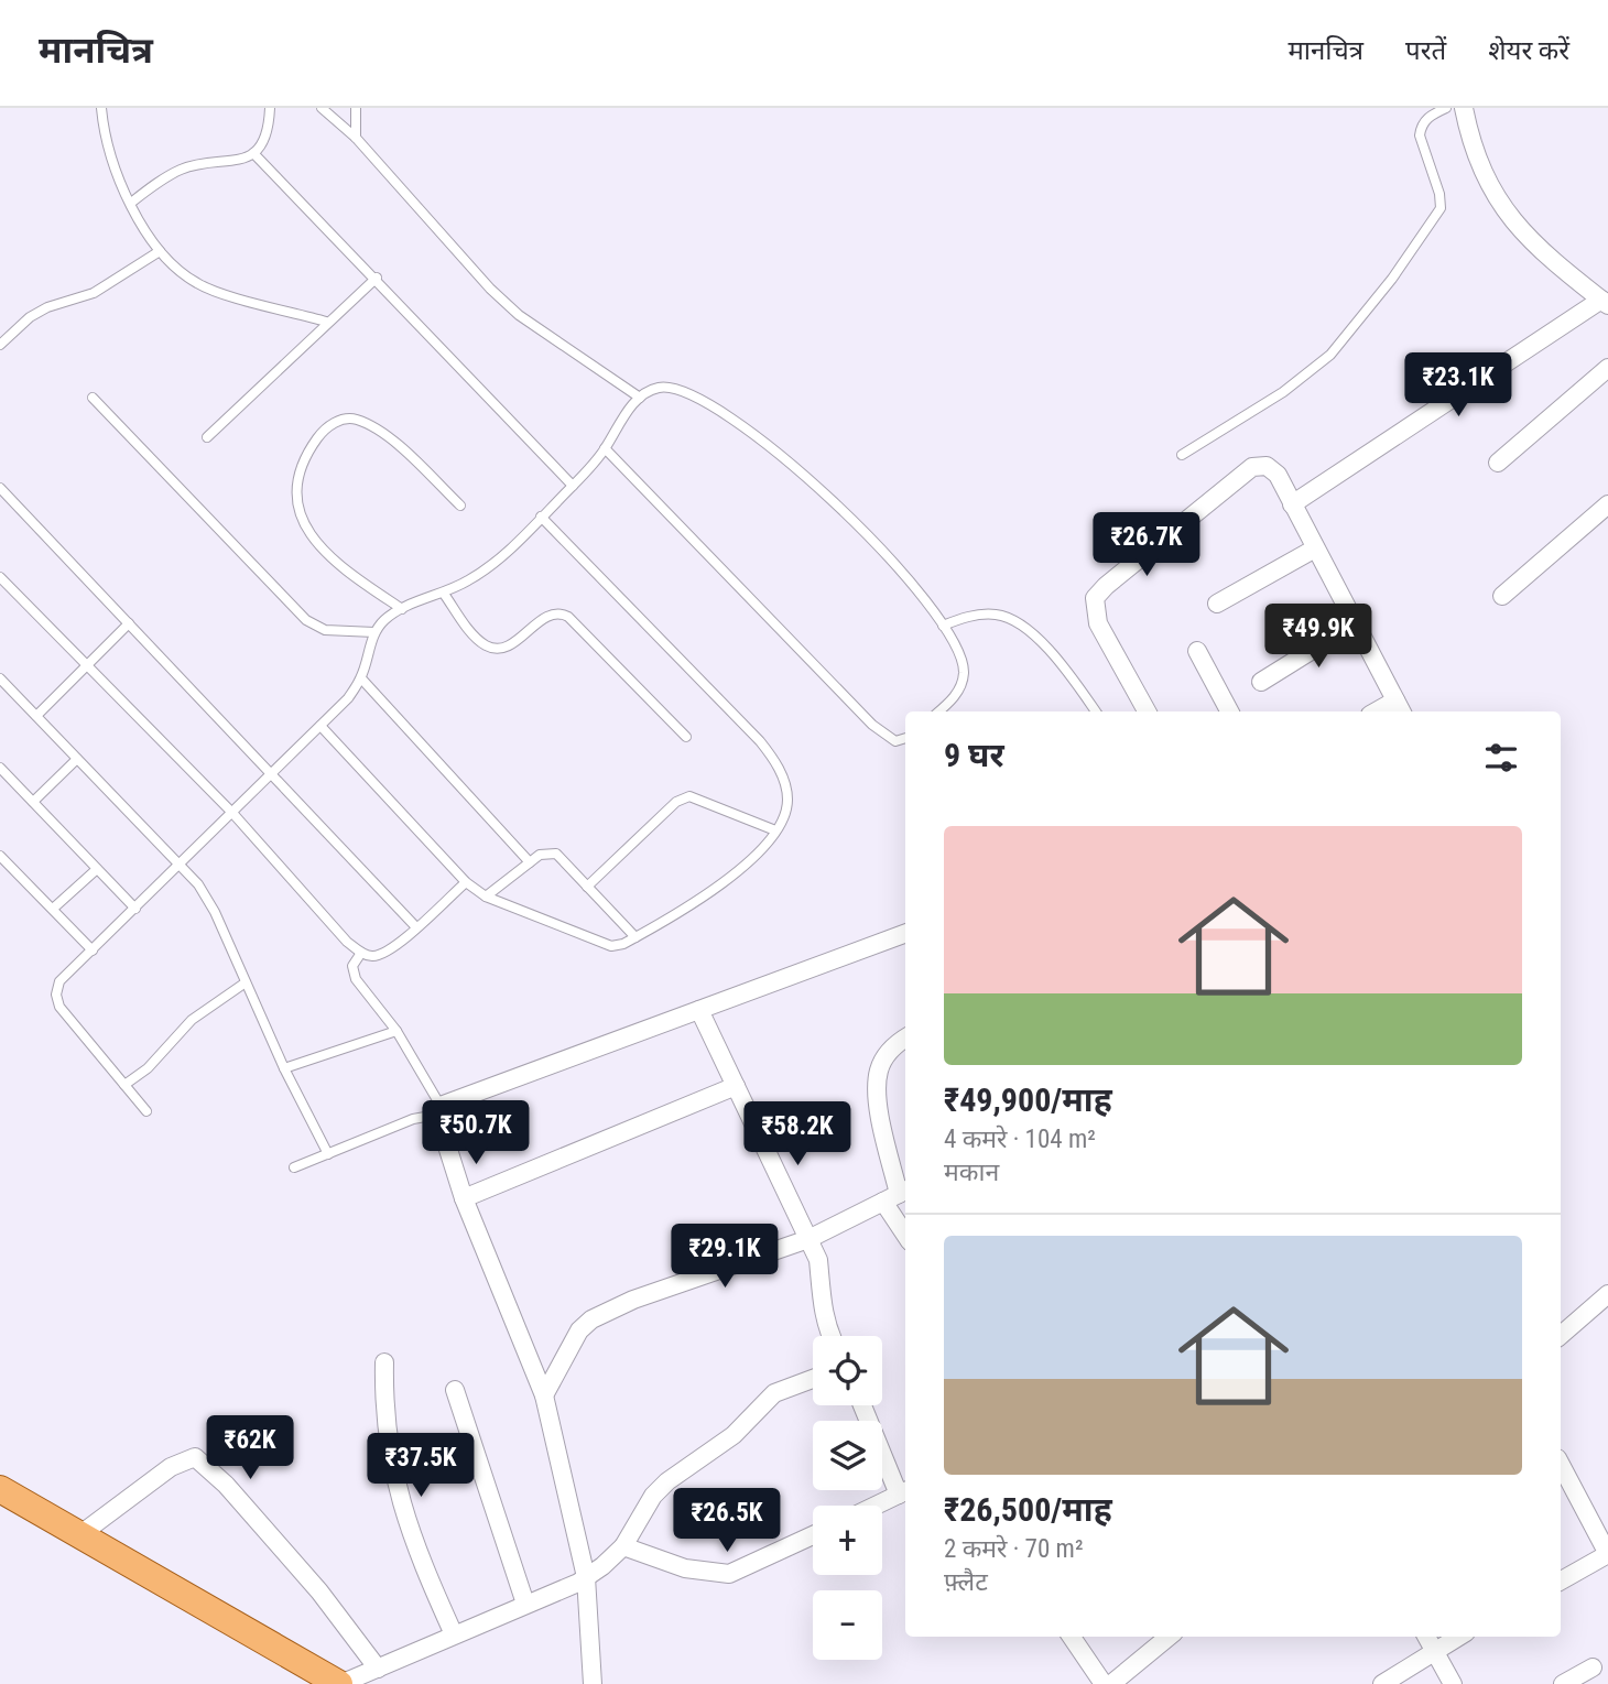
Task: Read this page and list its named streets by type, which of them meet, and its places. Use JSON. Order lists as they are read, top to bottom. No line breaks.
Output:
{"page":{"header":"मानचित्र","nav":["मानचित्र","परतें","शेयर करें"],"price":["₹23.1K","₹26.7K","₹49.9K","₹50.7K","₹58.2K","₹29.1K","₹62K","₹37.5K","₹26.5K"],"heading":"9 घर","list":[{"name":"₹49,900/माह","note":"4 कमरे · 104 m² · मकान"},{"name":"₹26,500/माह","note":"2 कमरे · 70 m² · फ़्लैट"}],"map_buttons":["+","−"]}}
